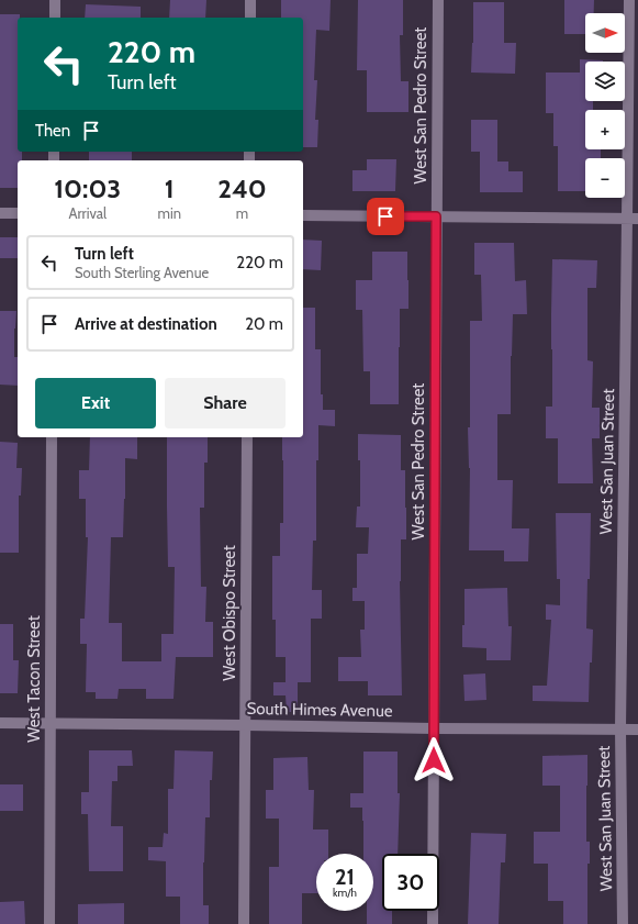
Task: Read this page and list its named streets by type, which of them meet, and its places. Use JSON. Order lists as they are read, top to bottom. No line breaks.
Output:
{"streets":{"street":["West San Pedro Street","West San Juan Street","West Obispo Street","West Tacon Street","South Himes Avenue"]},"crossings":[["West San Pedro Street","South Himes Avenue"],["West San Juan Street","South Himes Avenue"],["West Obispo Street","South Himes Avenue"],["West Tacon Street","South Himes Avenue"]],"north":"right","page":{"map_buttons":["+","−"],"turn":["220 m","Turn left"],"then":"Then","eta":["10:03","Arrival","1","min","240","m"],"list":[{"name":"Turn left","note":"South Sterling Avenue","value":"220 m"},{"name":"Arrive at destination","value":"20 m"}],"buttons":["Exit","Share"],"speed":"21 km/h","limit":"30"}}
